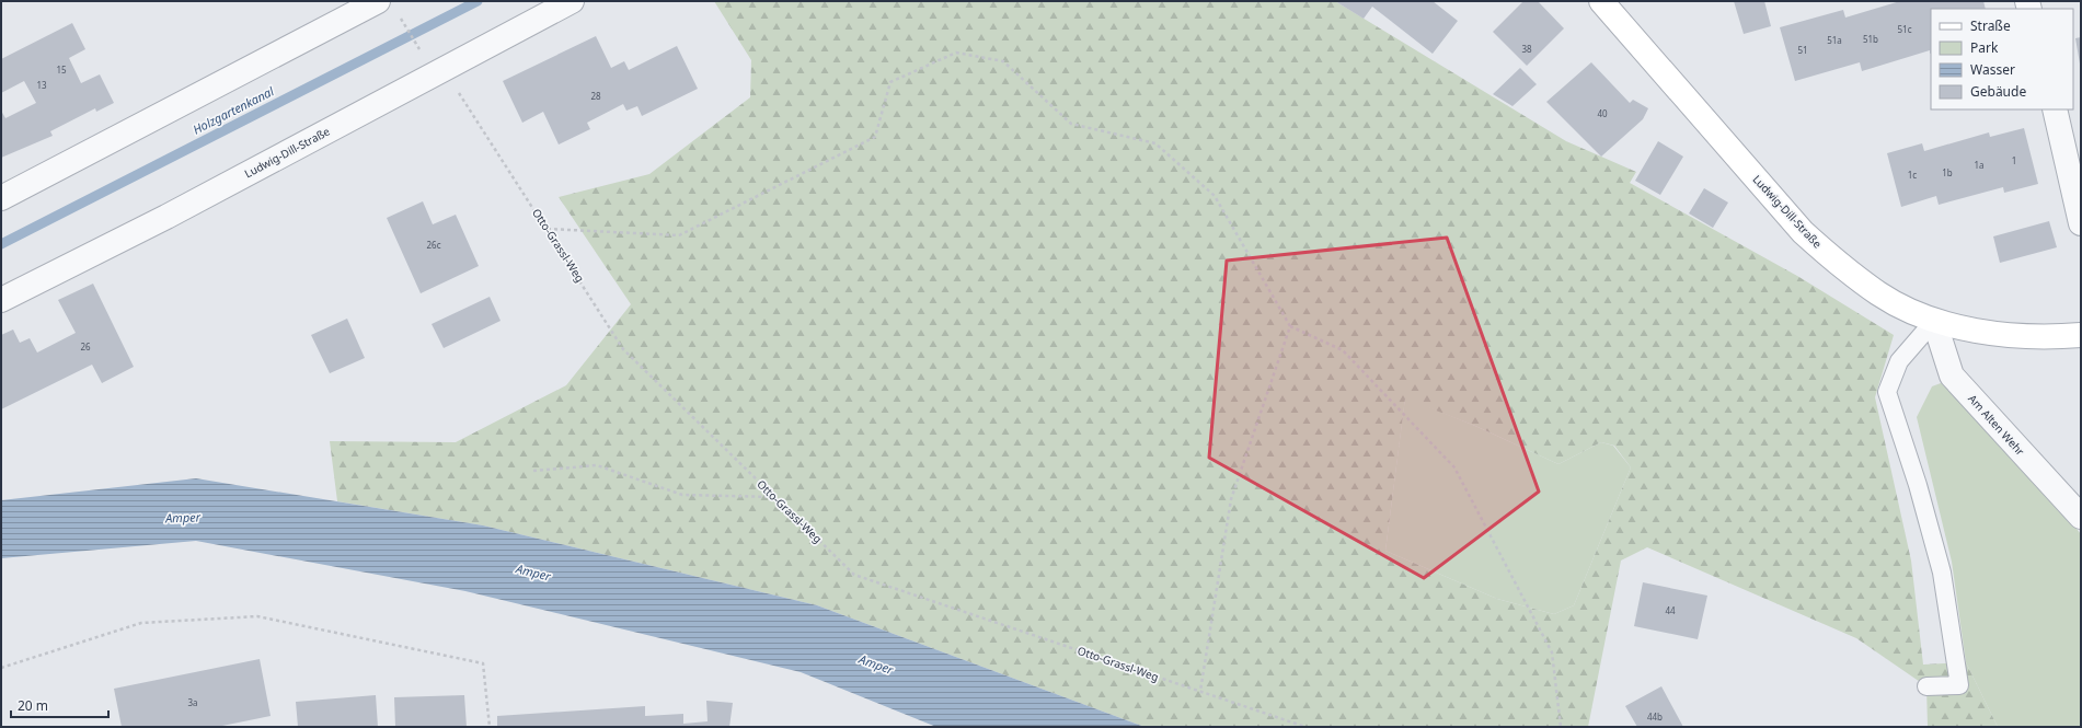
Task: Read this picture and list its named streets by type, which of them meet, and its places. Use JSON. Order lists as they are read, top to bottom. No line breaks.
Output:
{"streets":{"street":["Ludwig-Dill-Straße","Am Alten Wehr"],"path":["Otto-Grassl-Weg"]},"crossings":[["Ludwig-Dill-Straße","Otto-Grassl-Weg"],["Ludwig-Dill-Straße","Am Alten Wehr"]],"water":["Holzgartenkanal","Amper"],"house_numbers":["51c","51b","51a","38","51","15","13","28","40","1","1a","1b","1c","26c","26","44","3a","44b"],"legend":["Straße","Park","Wasser","Gebäude"],"scale_bar":"20 m"}
